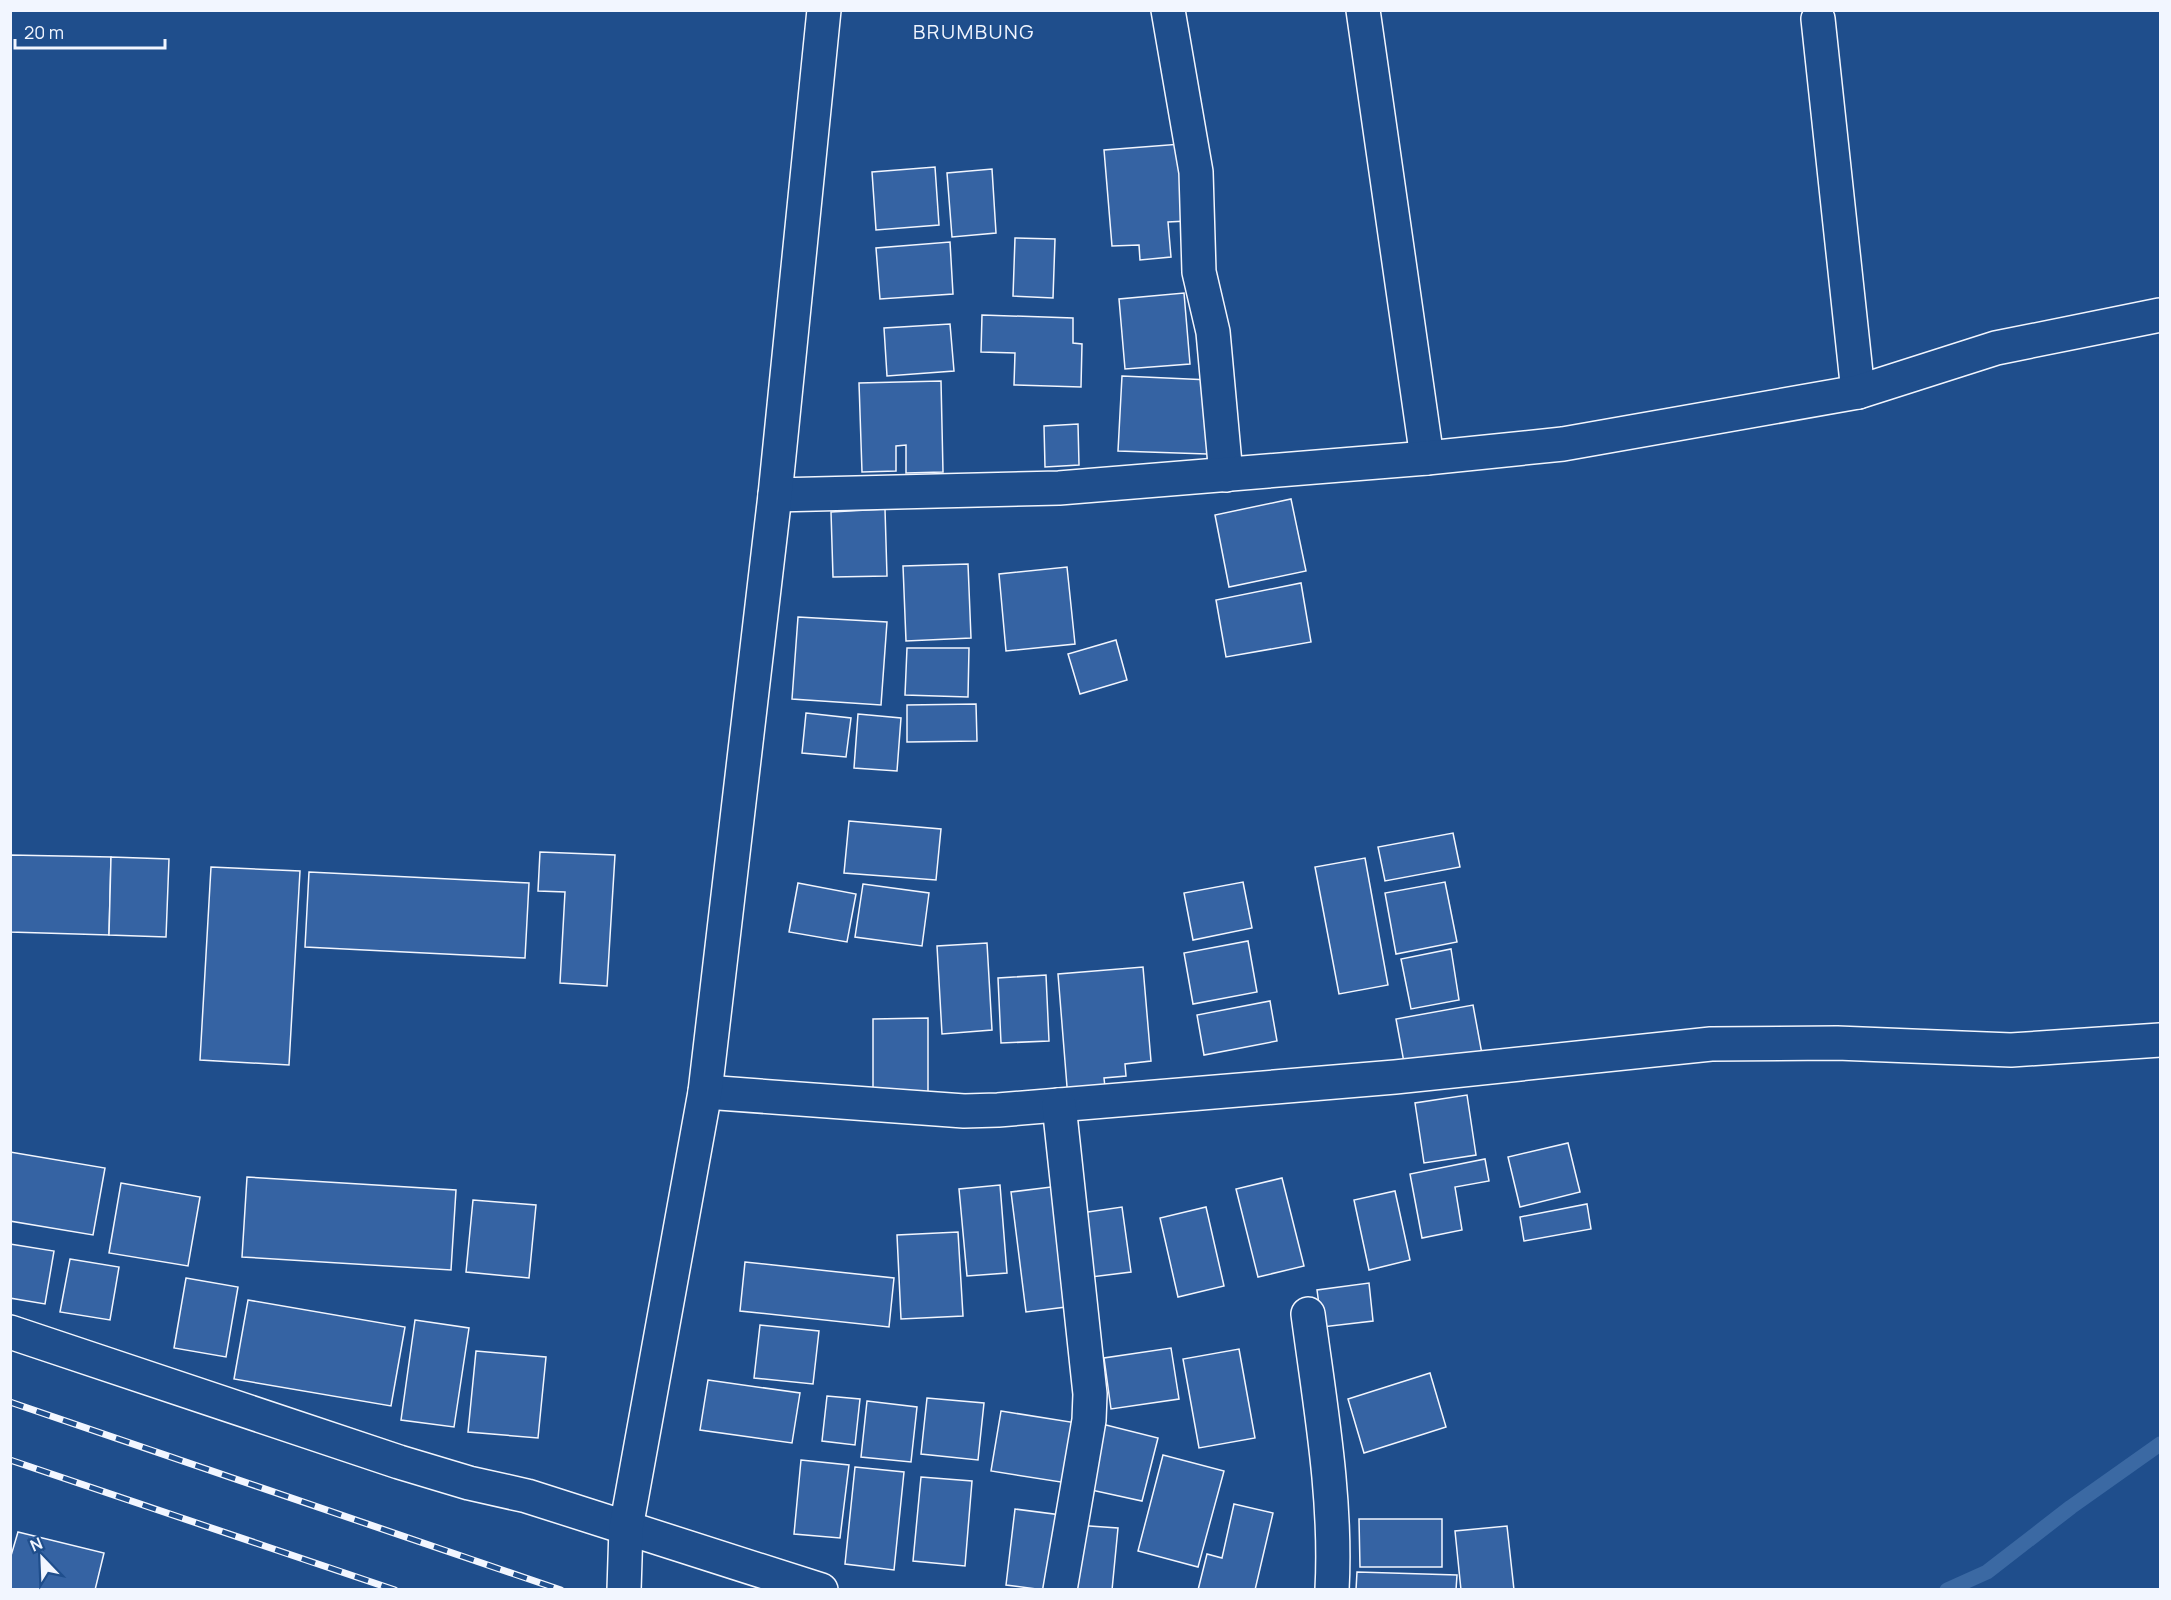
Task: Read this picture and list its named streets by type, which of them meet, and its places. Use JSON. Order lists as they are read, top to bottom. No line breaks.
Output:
{"districts":["BRUMBUNG"],"scale_bar":"20 m","north":"top left"}
